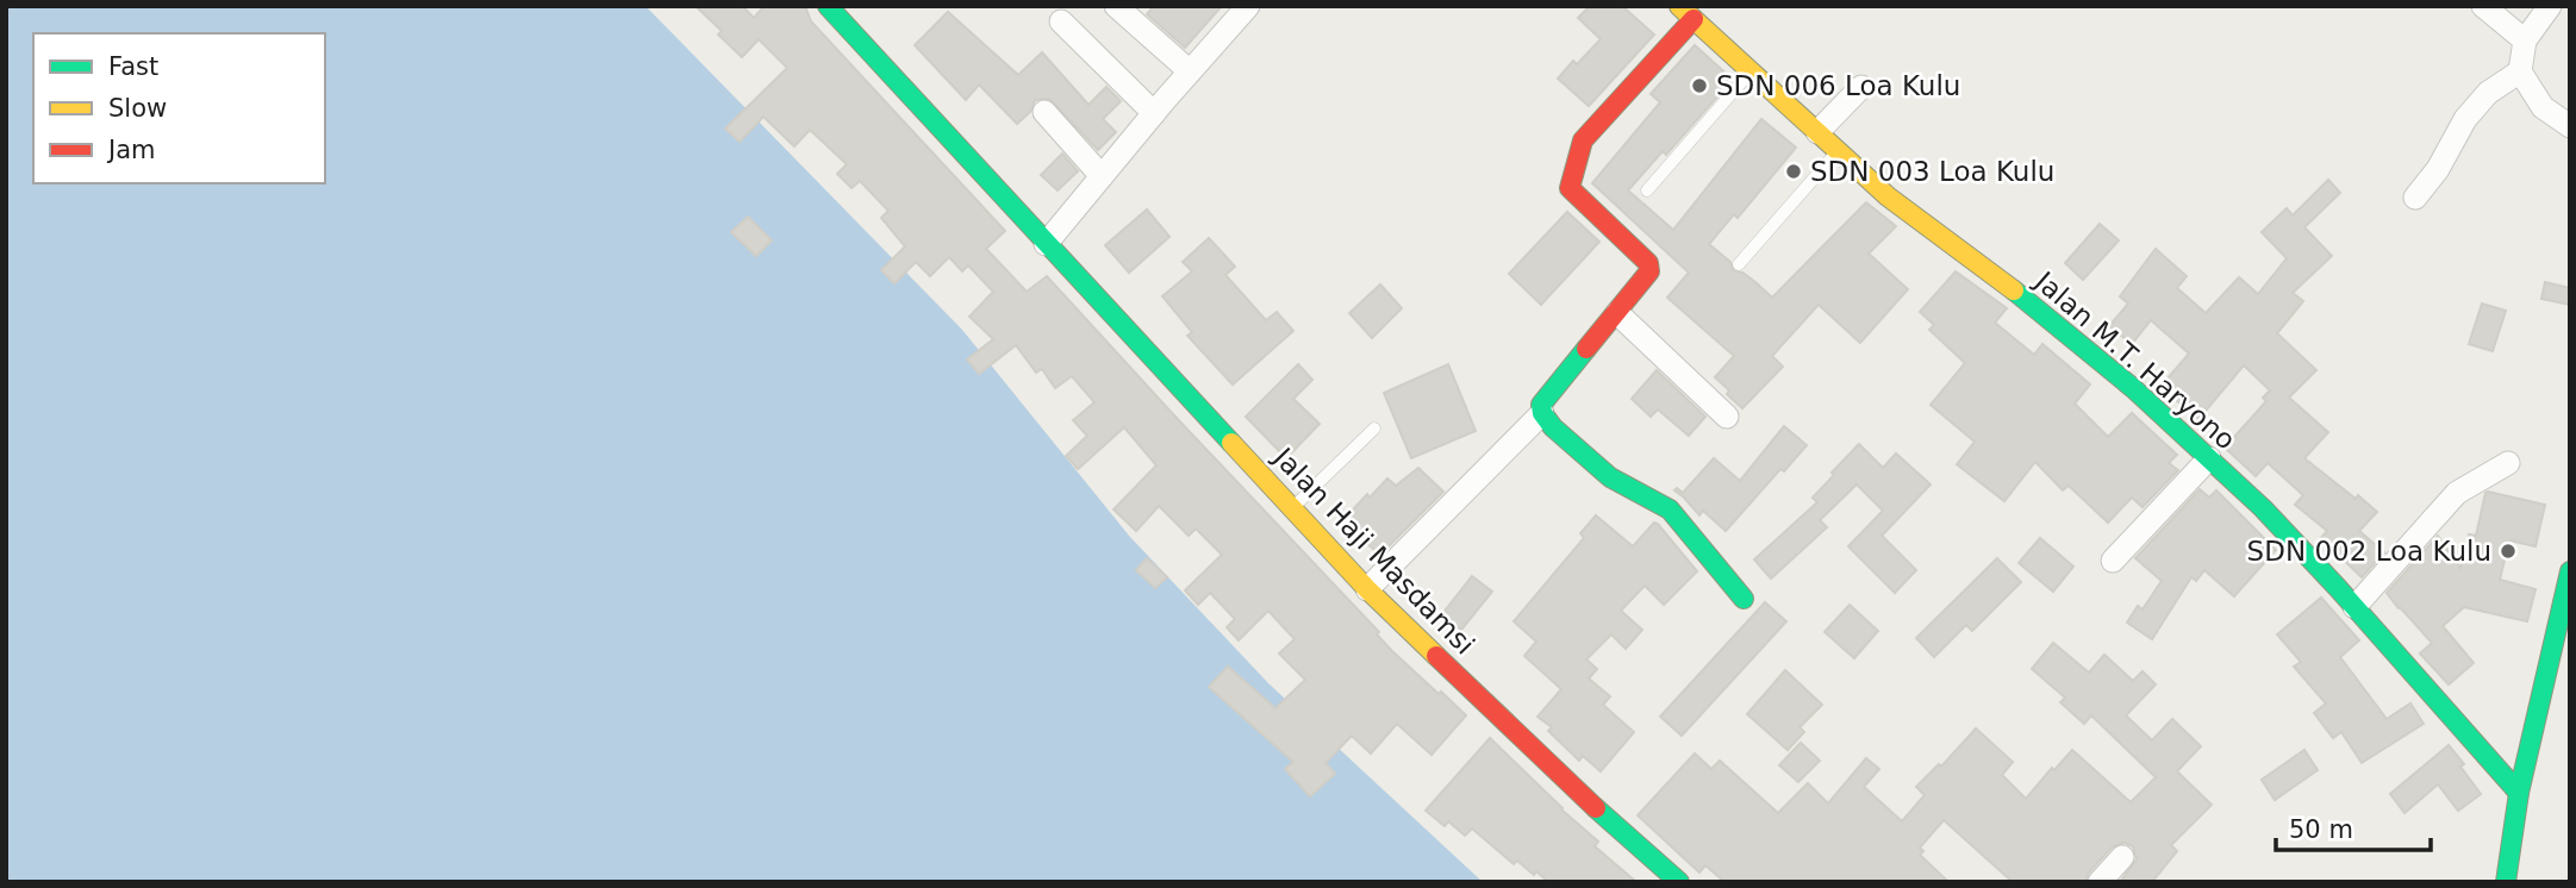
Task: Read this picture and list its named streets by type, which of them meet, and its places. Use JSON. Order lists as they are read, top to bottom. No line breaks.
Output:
{"streets":{"main road":["Jalan M.T. Haryono","Jalan Haji Masdamsi"]},"places":["SDN 006 Loa Kulu","SDN 003 Loa Kulu","SDN 002 Loa Kulu"],"legend":["Fast","Slow","Jam"],"scale_bar":"50 m"}
